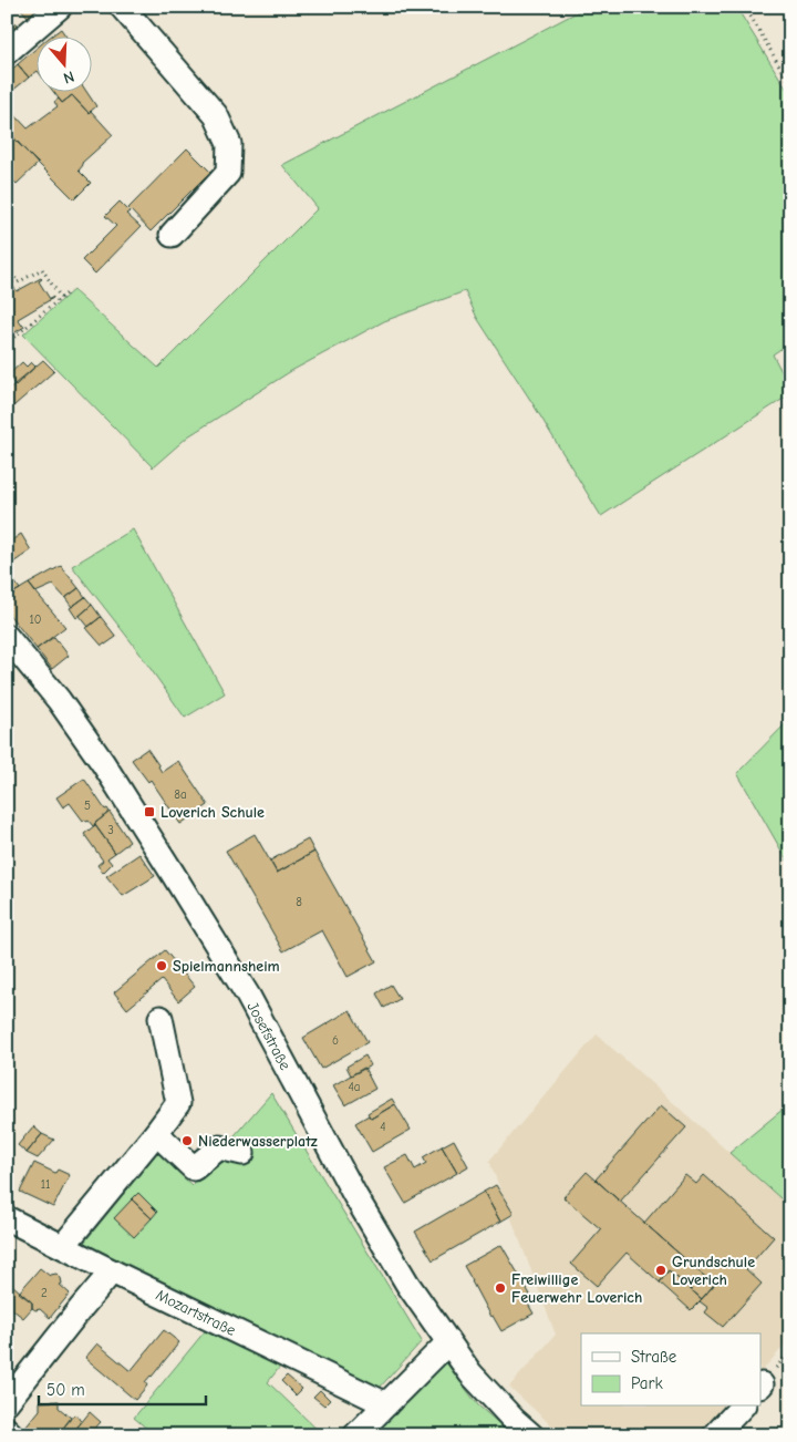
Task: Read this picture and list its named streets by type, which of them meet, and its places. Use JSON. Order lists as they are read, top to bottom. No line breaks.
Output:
{"streets":{"street":["Josefstraße","Mozartstraße"]},"places":{"transit":["Loverich Schule"],"other":["Spielmannsheim","Niederwasserplatz","Grundschule Loverich","Freiwillige Feuerwehr Loverich"]},"house_numbers":["10","8a","5","3","8","6","4a","4","11","2"],"legend":["Straße","Park"],"scale_bar":"50 m","north":"bottom"}
